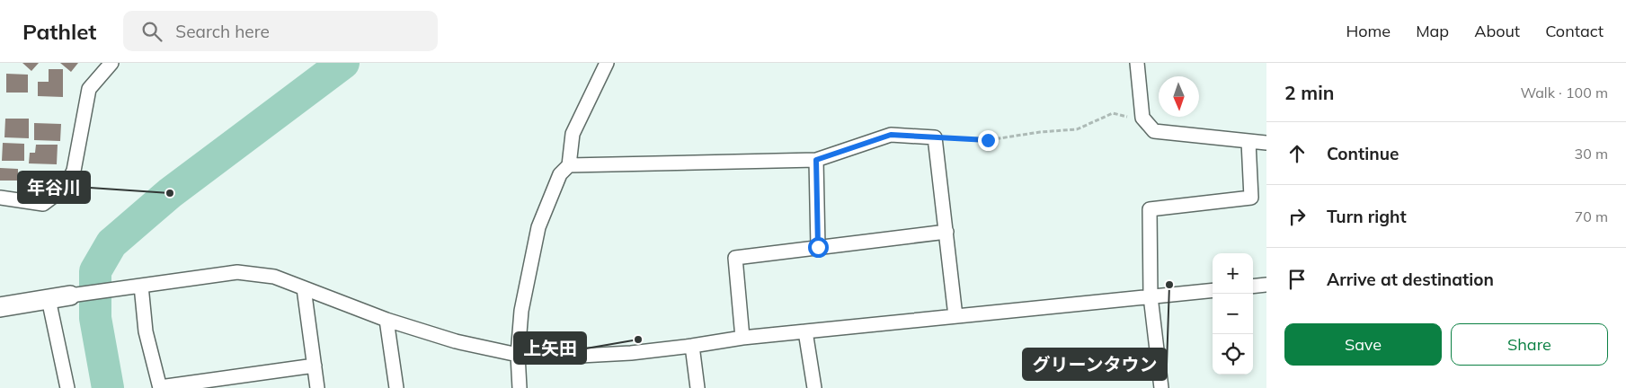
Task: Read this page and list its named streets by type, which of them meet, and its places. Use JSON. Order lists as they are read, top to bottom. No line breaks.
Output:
{"places":["年谷川","グリーンタウン","上矢田"],"north":"bottom","page":{"header":"Pathlet","search":"Search here","nav":["Home","Map","About","Contact"],"heading":["2 min","Walk · 100 m"],"list":[["Continue","30 m"],["Turn right","70 m"],"Arrive at destination"],"map_buttons":["+","−"],"buttons":["Save","Share"]}}
